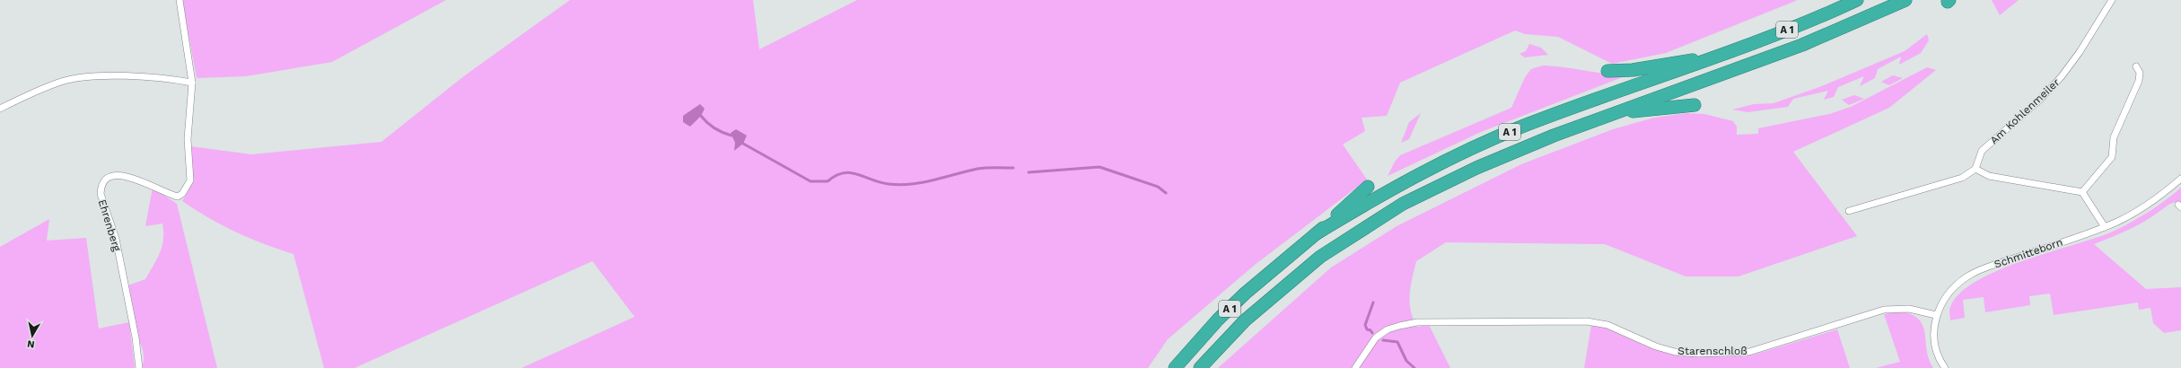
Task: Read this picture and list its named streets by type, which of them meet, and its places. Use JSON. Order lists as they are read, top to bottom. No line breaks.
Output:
{"streets":{"highway":["A 1"],"street":["Am Kohlenmeiler","Ehrenberg","Schmitteborn","Starenschloß"]},"crossings":[["Schmitteborn","Starenschloß"]],"north":"bottom"}
